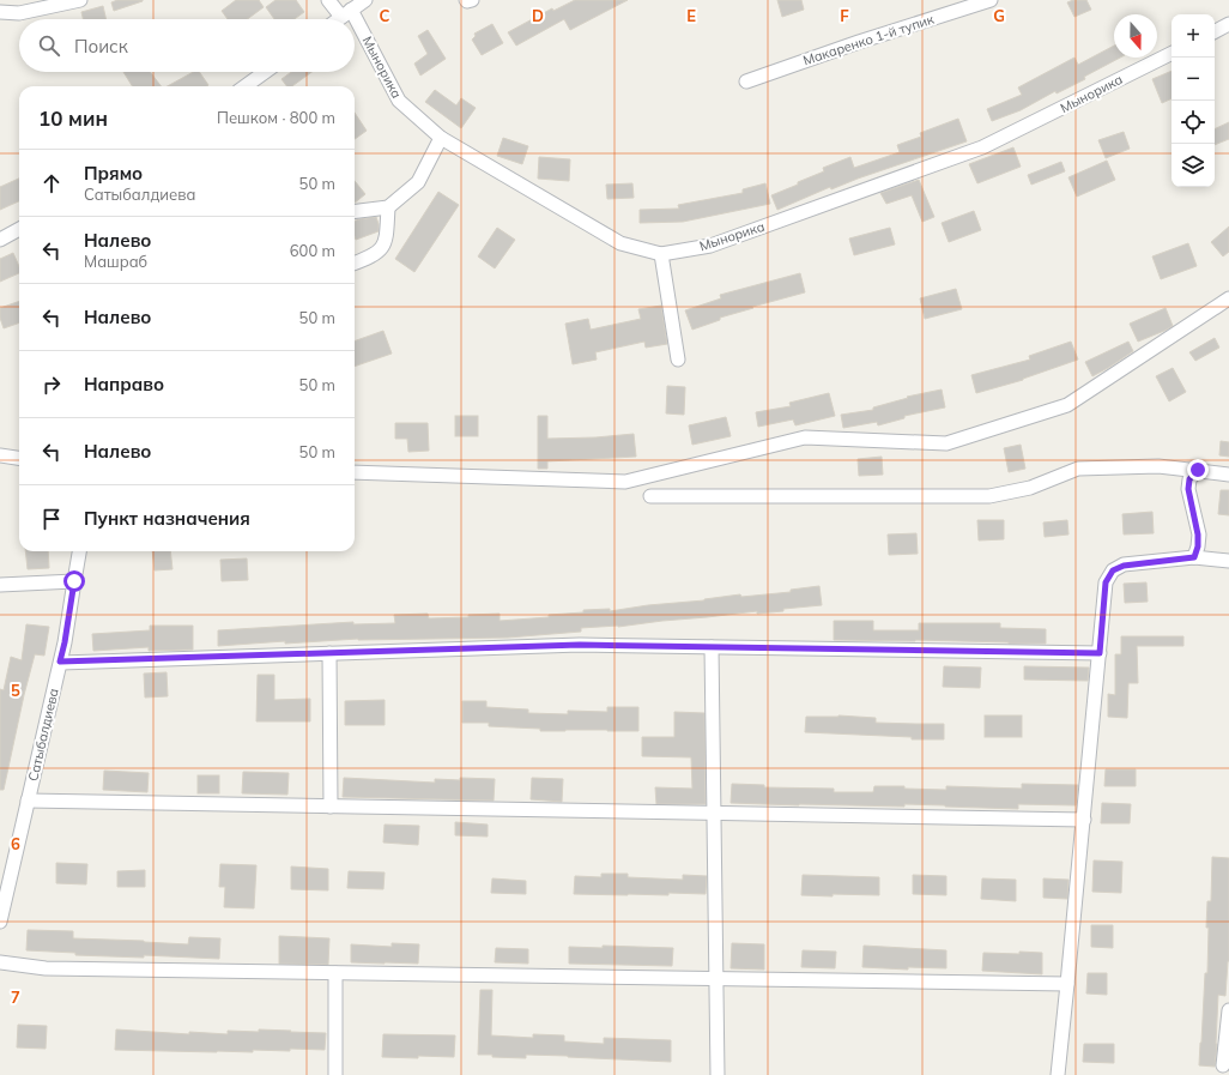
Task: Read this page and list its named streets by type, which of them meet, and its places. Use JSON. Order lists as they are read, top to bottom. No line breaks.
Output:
{"streets":{"street":["Макаренко 1-й тупик","Мынорика","Сатыбалдиева"]},"north":"bottom","page":{"map_buttons":["+","−"],"search":"Поиск","heading":["10 мин","Пешком · 800 m"],"list":[["Прямо","Сатыбалдиева","50 m"],["Налево","Машраб","600 m"],["Налево","50 m"],["Направо","50 m"],["Налево","50 m"],"Пункт назначения"]},"grid":{"columns":["C","D","E","F","G"],"rows":["5","6","7"]}}
